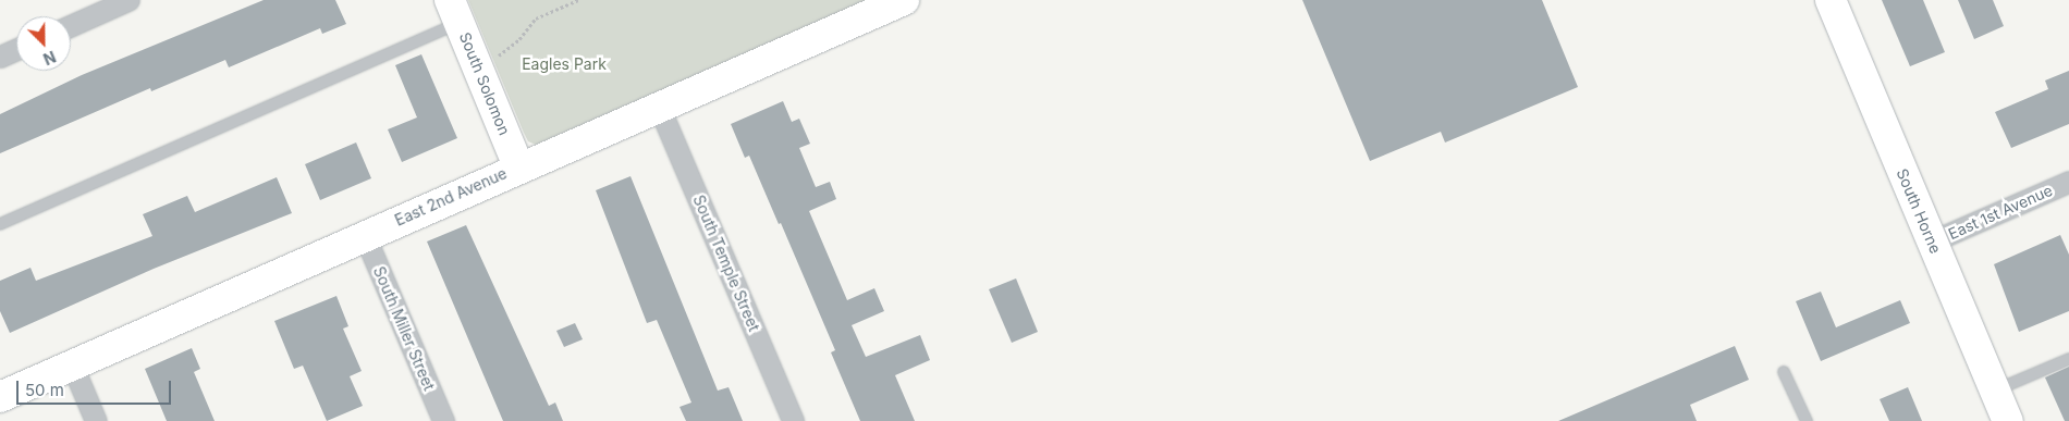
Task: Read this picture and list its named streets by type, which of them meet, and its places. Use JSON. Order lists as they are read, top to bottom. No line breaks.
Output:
{"streets":{"street":["South Solomon","East 2nd Avenue","South Horne","East 1st Avenue","South Temple Street","South Miller Street"]},"crossings":[["South Solomon","East 2nd Avenue"],["East 2nd Avenue","South Temple Street"],["East 2nd Avenue","South Miller Street"],["South Horne","East 1st Avenue"]],"parks":["Eagles Park"],"scale_bar":"50 m","north":"bottom right"}
